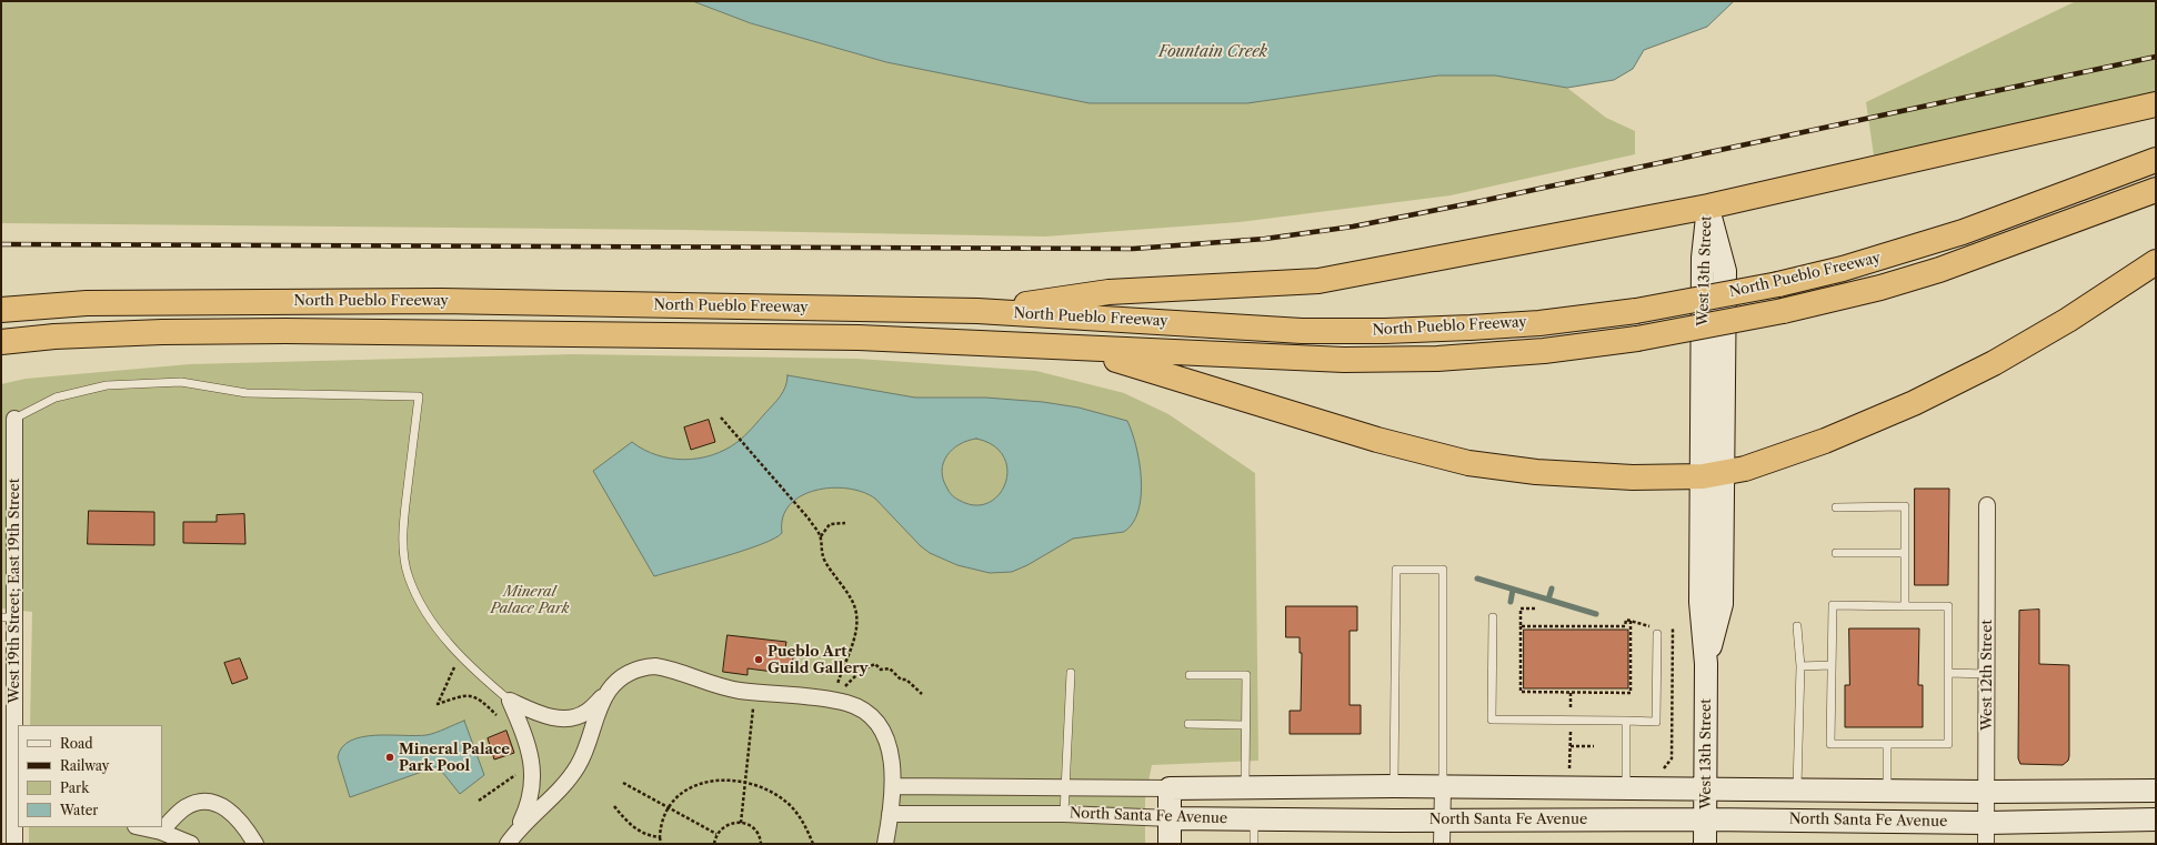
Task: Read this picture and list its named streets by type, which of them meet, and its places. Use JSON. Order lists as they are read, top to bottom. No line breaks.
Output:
{"streets":{"highway":["North Pueblo Freeway"],"main road":["West 13th Street","North Santa Fe Avenue"],"street":["West 19th Street; East 19th Street","West 12th Street"]},"crossings":[["West 13th Street","North Santa Fe Avenue"],["West 12th Street","North Santa Fe Avenue"]],"water":["Fountain Creek"],"parks":["Mineral Palace Park"],"places":["Pueblo Art Guild Gallery","Mineral Palace Park Pool"],"legend":["Road","Railway","Park","Water"]}
